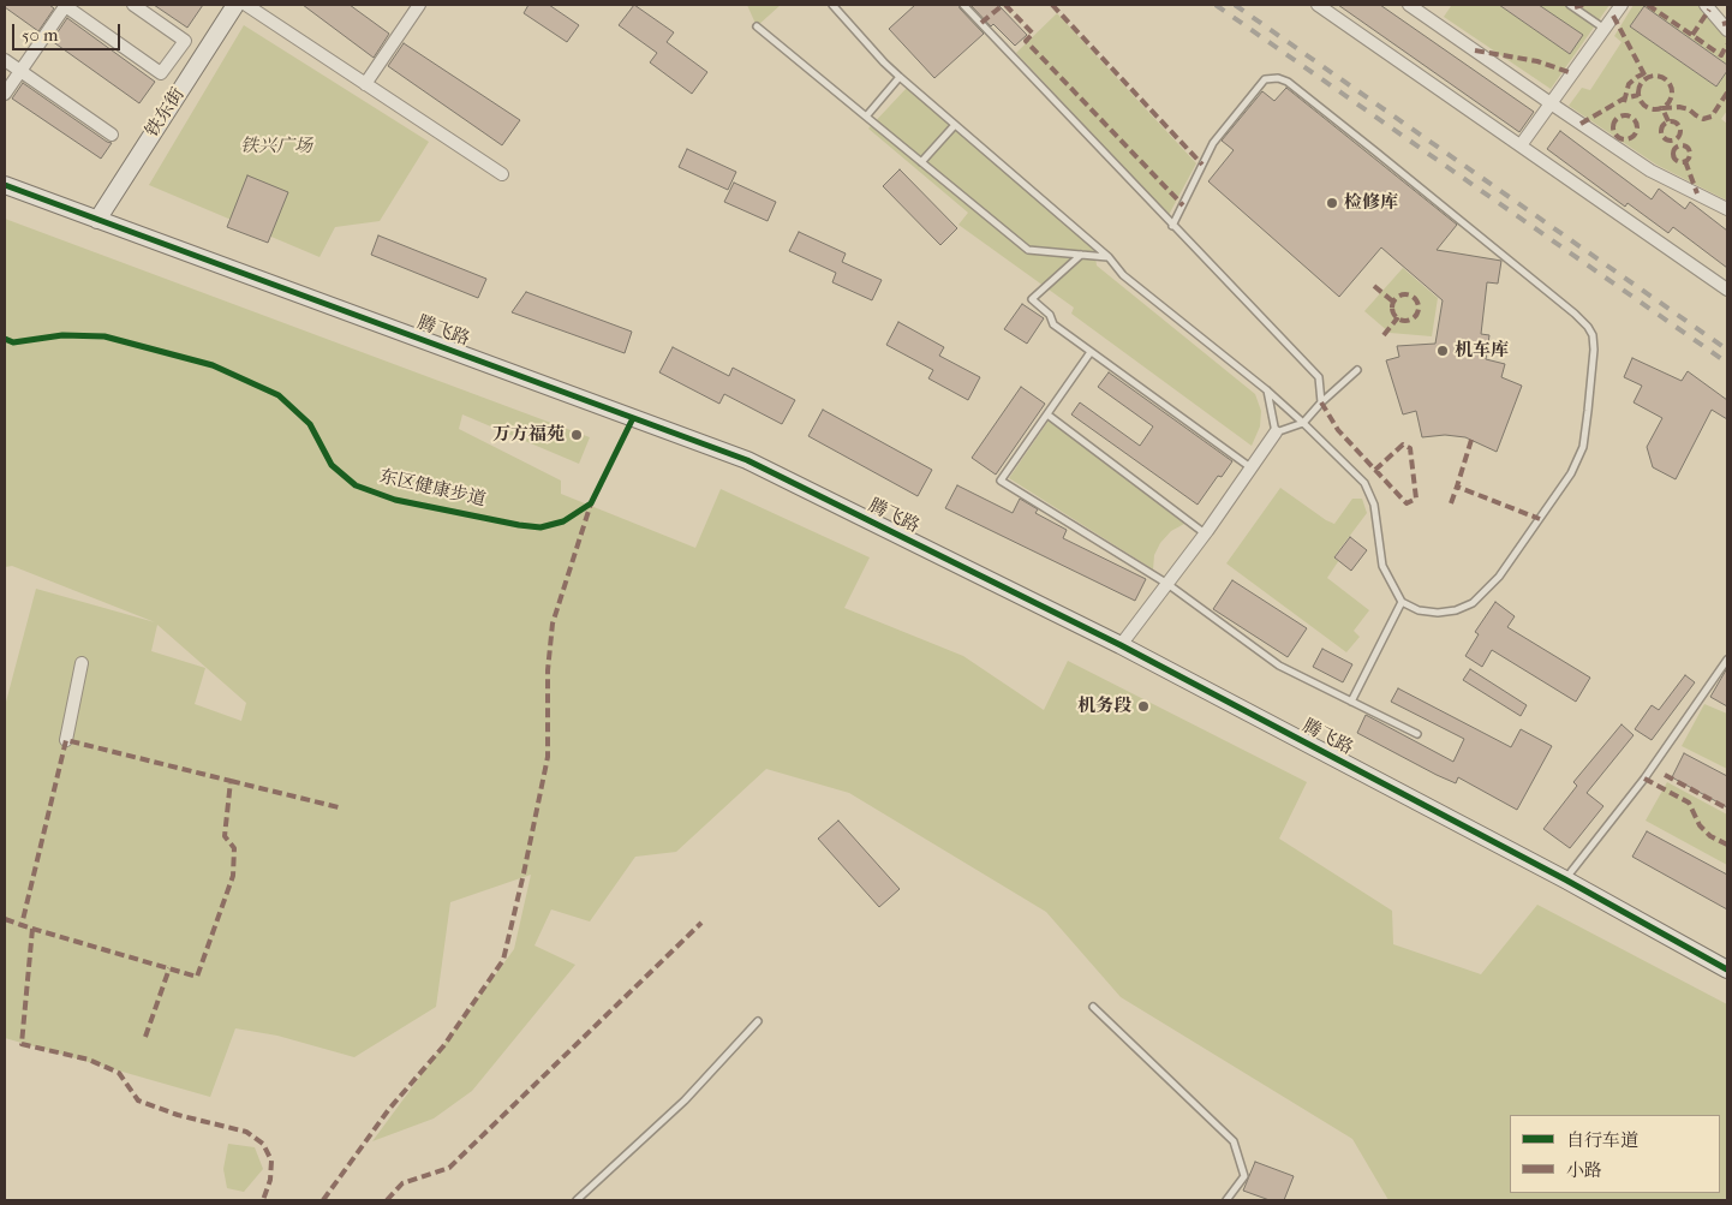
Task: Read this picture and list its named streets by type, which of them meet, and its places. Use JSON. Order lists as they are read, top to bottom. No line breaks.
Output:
{"streets":{"street":["铁东街","腾飞路"],"cycle path":["东区健康步道"]},"crossings":[["铁东街","腾飞路"]],"parks":["铁兴广场"],"places":["检修库","机车库","万方福苑","机务段"],"legend":["自行车道","小路"],"scale_bar":"50 m"}
